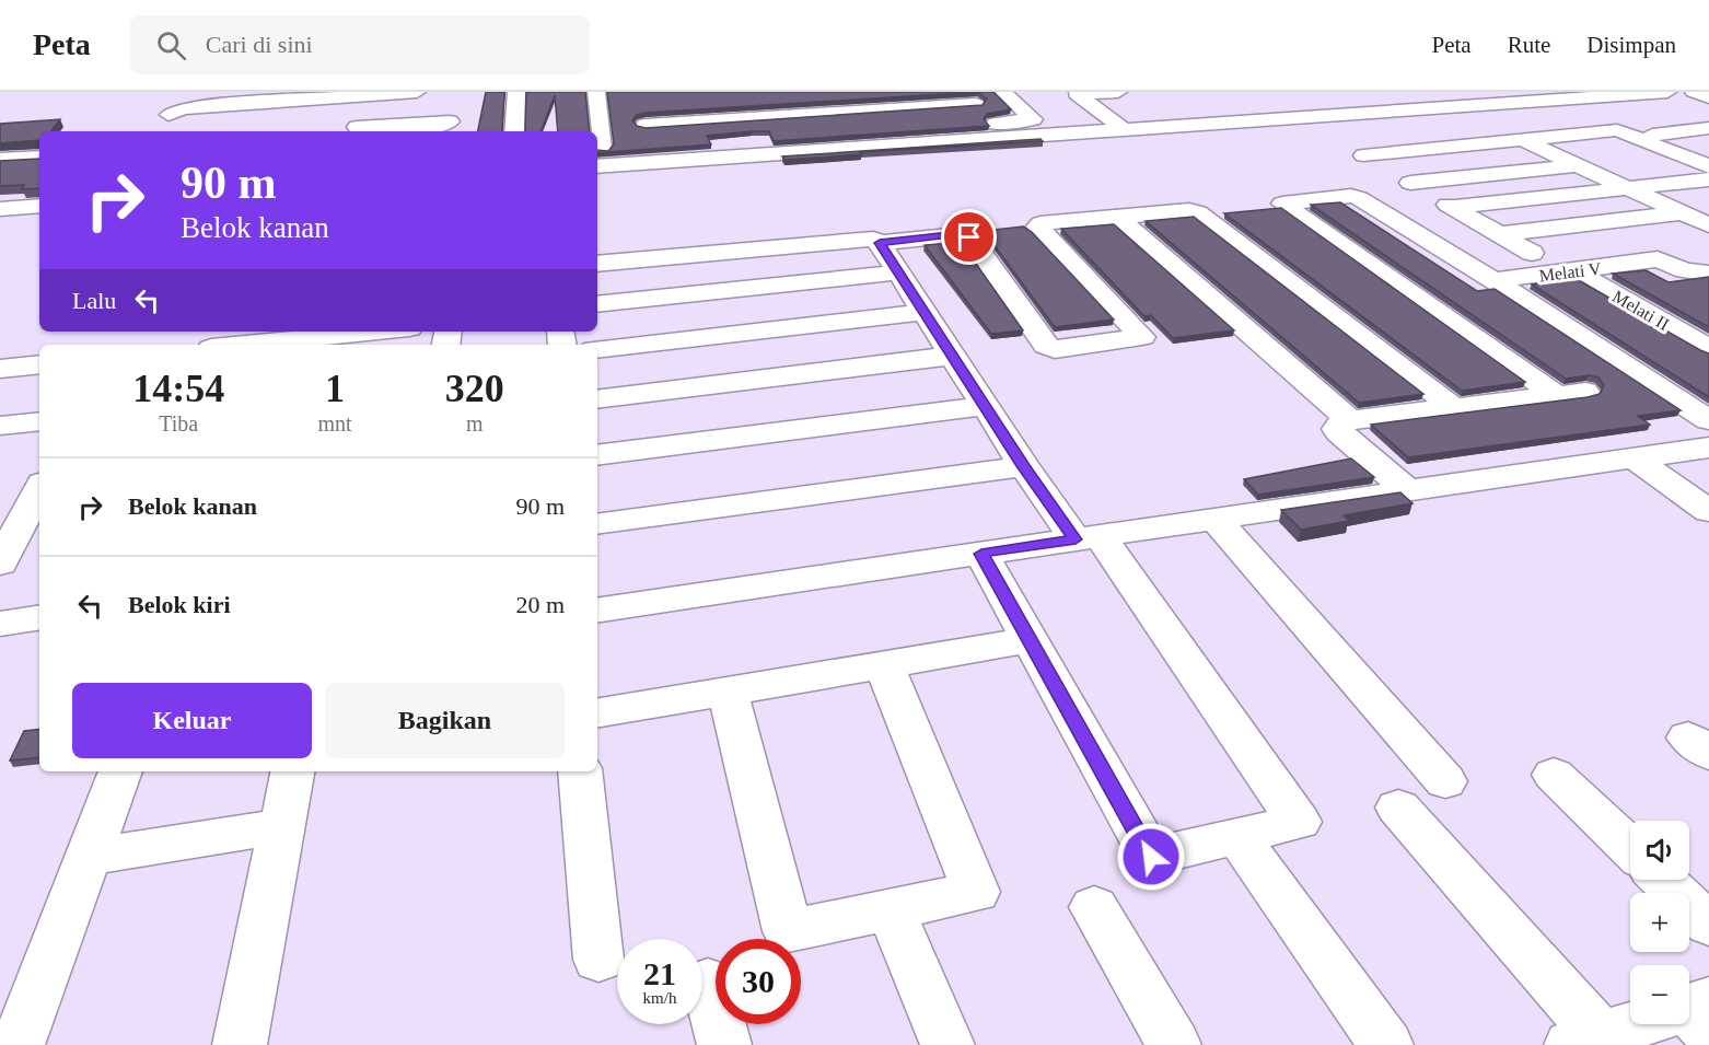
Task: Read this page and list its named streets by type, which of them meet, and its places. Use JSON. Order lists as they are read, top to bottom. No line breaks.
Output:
{"streets":{"street":["Melati V","Melati II"]},"crossings":[["Melati V","Melati II"]],"page":{"header":"Peta","search":"Cari di sini","nav":["Peta","Rute","Disimpan"],"turn":["90 m","Belok kanan"],"then":"Lalu","eta":["14:54","Tiba","1","mnt","320","m"],"list":[{"name":"Belok kanan","value":"90 m"},{"name":"Belok kiri","value":"20 m"}],"buttons":["Keluar","Bagikan"],"map_buttons":["+","−"],"speed":"21 km/h","limit":"30"}}
